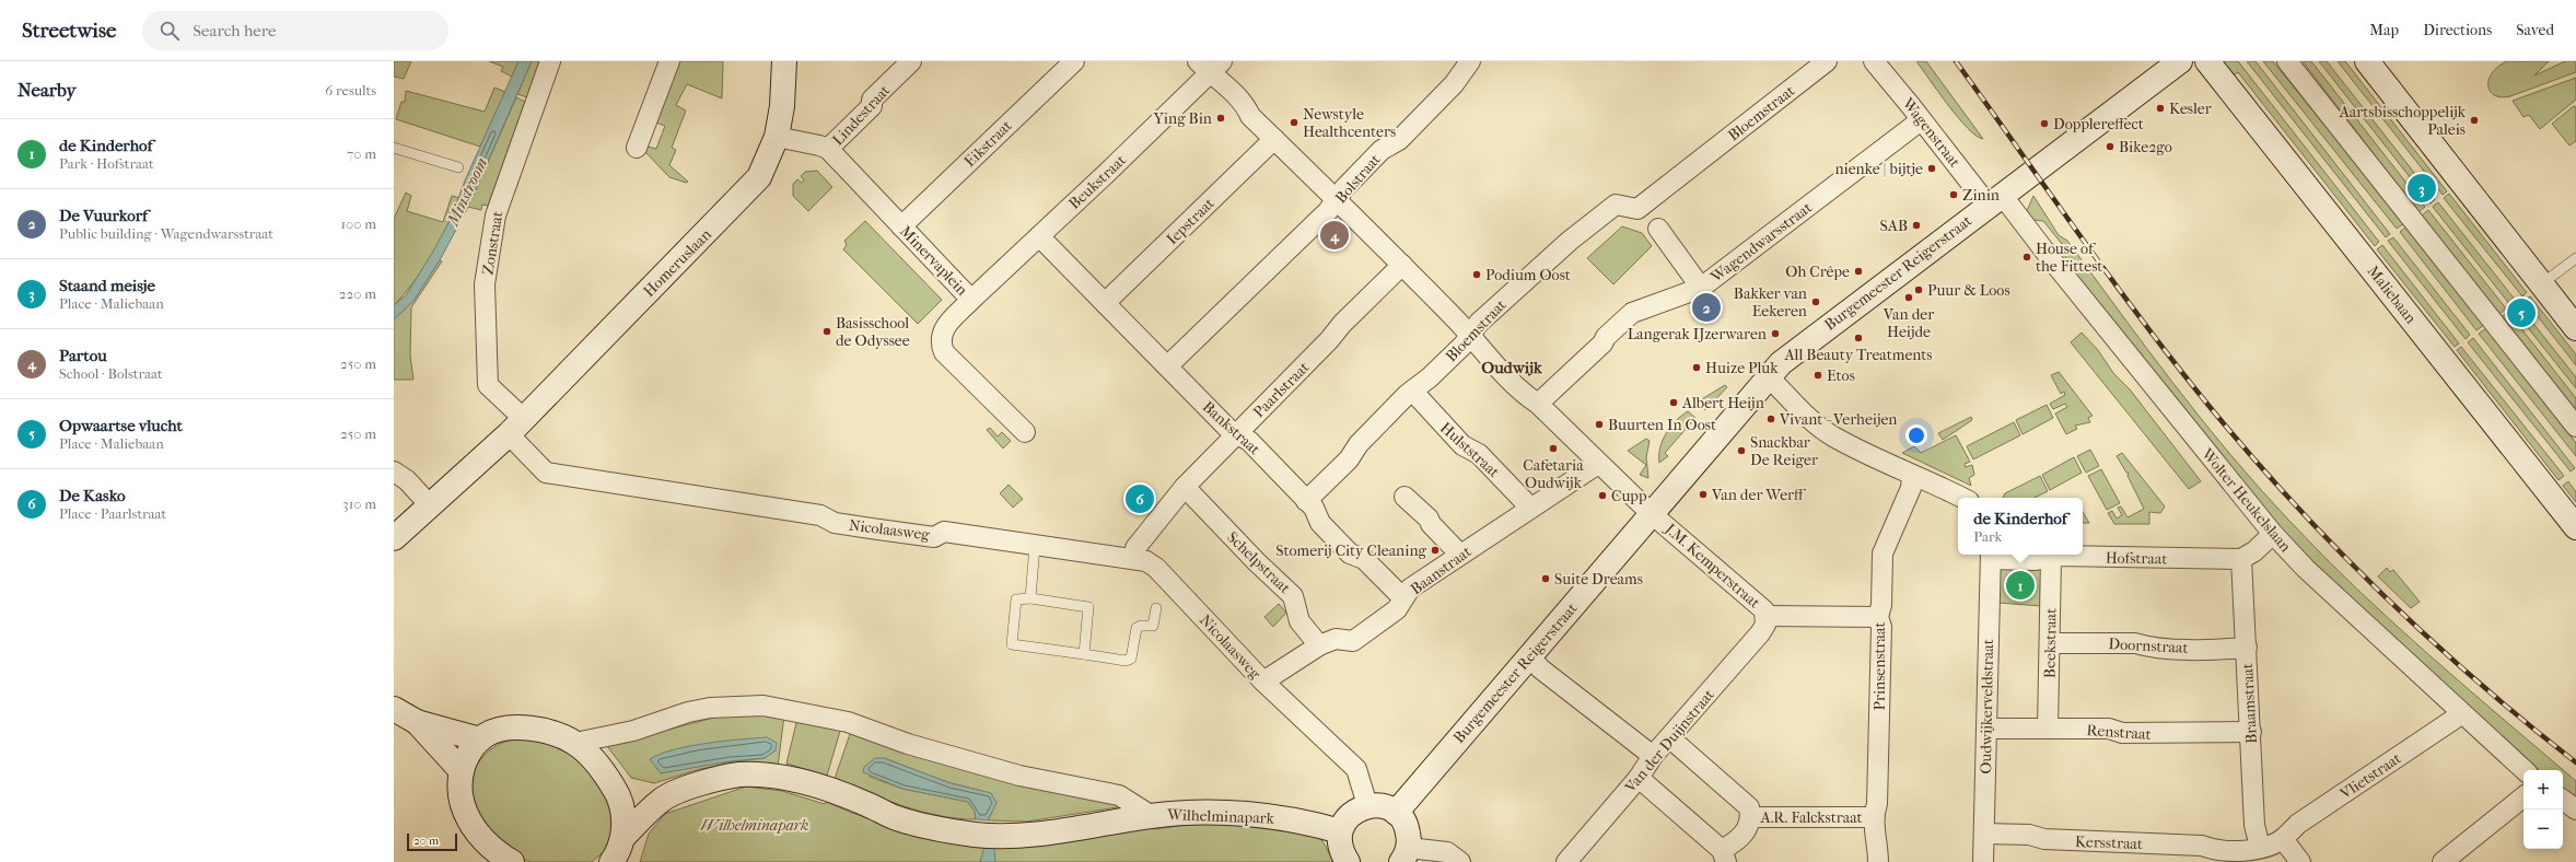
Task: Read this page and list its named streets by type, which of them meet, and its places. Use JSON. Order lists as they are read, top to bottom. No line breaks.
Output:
{"streets":{"street":["Bloemstraat","Lindestraat","Wagenstraat","Eikstraat","Bolstraat","Beukstraat","Iepstraat","Wagendwarsstraat","Zonstraat","Minervaplein","Homeruslaan","Burgemeester Reigerstraat","Maliebaan","Paarlstraat","Bankstraat","Hulststraat","Wolter Heukelslaan","Nicolaasweg","Hofstraat","Schelpstraat","J.M. Kemperstraat","Baanstraat","Beekstraat","Doornstraat","Prinsenstraat","Braamstraat","Oudwijkerveldstraat","Renstraat","Van der Duijnstraat","Vlietstraat","Wilhelminapark","A.R. Falckstraat","Kersstraat"]},"crossings":[["Bloemstraat","Bankstraat"],["Bloemstraat","Hulststraat"],["Lindestraat","Minervaplein"],["Wagenstraat","Wagendwarsstraat"],["Wagenstraat","Burgemeester Reigerstraat"],["Wagenstraat","Wolter Heukelslaan"],["Eikstraat","Minervaplein"],["Bolstraat","Bankstraat"],["Beukstraat","Minervaplein"],["Beukstraat","Bankstraat"],["Iepstraat","Bankstraat"],["Zonstraat","Homeruslaan"],["Zonstraat","Nicolaasweg"],["Homeruslaan","Nicolaasweg"],["Burgemeester Reigerstraat","Wolter Heukelslaan"],["Burgemeester Reigerstraat","J.M. Kemperstraat"],["Paarlstraat","Bankstraat"],["Paarlstraat","Nicolaasweg"],["Paarlstraat","Schelpstraat"],["Bankstraat","Baanstraat"],["Hulststraat","Baanstraat"],["Wolter Heukelslaan","Vlietstraat"],["Nicolaasweg","Baanstraat"],["Hofstraat","Beekstraat"],["Hofstraat","Braamstraat"],["Hofstraat","Oudwijkerveldstraat"],["Schelpstraat","Baanstraat"],["J.M. Kemperstraat","Prinsenstraat"],["J.M. Kemperstraat","Van der Duijnstraat"],["Beekstraat","Doornstraat"],["Beekstraat","Renstraat"],["Doornstraat","Braamstraat"],["Prinsenstraat","A.R. Falckstraat"],["Braamstraat","Renstraat"],["Braamstraat","Kersstraat"],["Oudwijkerveldstraat","Renstraat"],["Oudwijkerveldstraat","Kersstraat"],["Vlietstraat","Kersstraat"]],"districts":["Oudwijk"],"water":["Minstroom"],"parks":["Wilhelminapark"],"places":["Kesler","Ying Bin","Aartsbisschoppelijk Paleis","Newstyle Healthcenters","Dopplereffect","Bike2go","nienke | bijtje","Zinin","SAB","House of the Fittest","Oh Crêpe","Podium Oost","Puur & Loos","Van der Heijde","Bakker van Eekeren","Basisschool de Odyssee","Langerak IJzerwaren","All Beauty Treatments","Huize Pluk","Etos","Albert Heijn","Vivant - Verheijen","Buurten In Oost","Cafetaria Oudwijk","Snackbar De Reiger","Van der Werff","Cupp","Stomerij City Cleaning","Suite Dreams"],"scale_bar":"20 m","page":{"header":"Streetwise","search":"Search here","nav":["Map","Directions","Saved"],"heading":["Nearby","6 results"],"list":[{"mark":"1","name":"de Kinderhof","note":"Park · Hofstraat","value":"70 m"},{"mark":"2","name":"De Vuurkorf","note":"Public building · Wagendwarsstraat","value":"100 m"},{"mark":"3","name":"Staand meisje","note":"Place · Maliebaan","value":"220 m"},{"mark":"4","name":"Partou","note":"School · Bolstraat","value":"250 m"},{"mark":"5","name":"Opwaartse vlucht","note":"Place · Maliebaan","value":"250 m"},{"mark":"6","name":"De Kasko","note":"Place · Paarlstraat","value":"310 m"}],"pins":["3","4","2","5","6","1"],"popup":["de Kinderhof","Park"],"map_buttons":["+","−"],"scale":"20 m"}}
